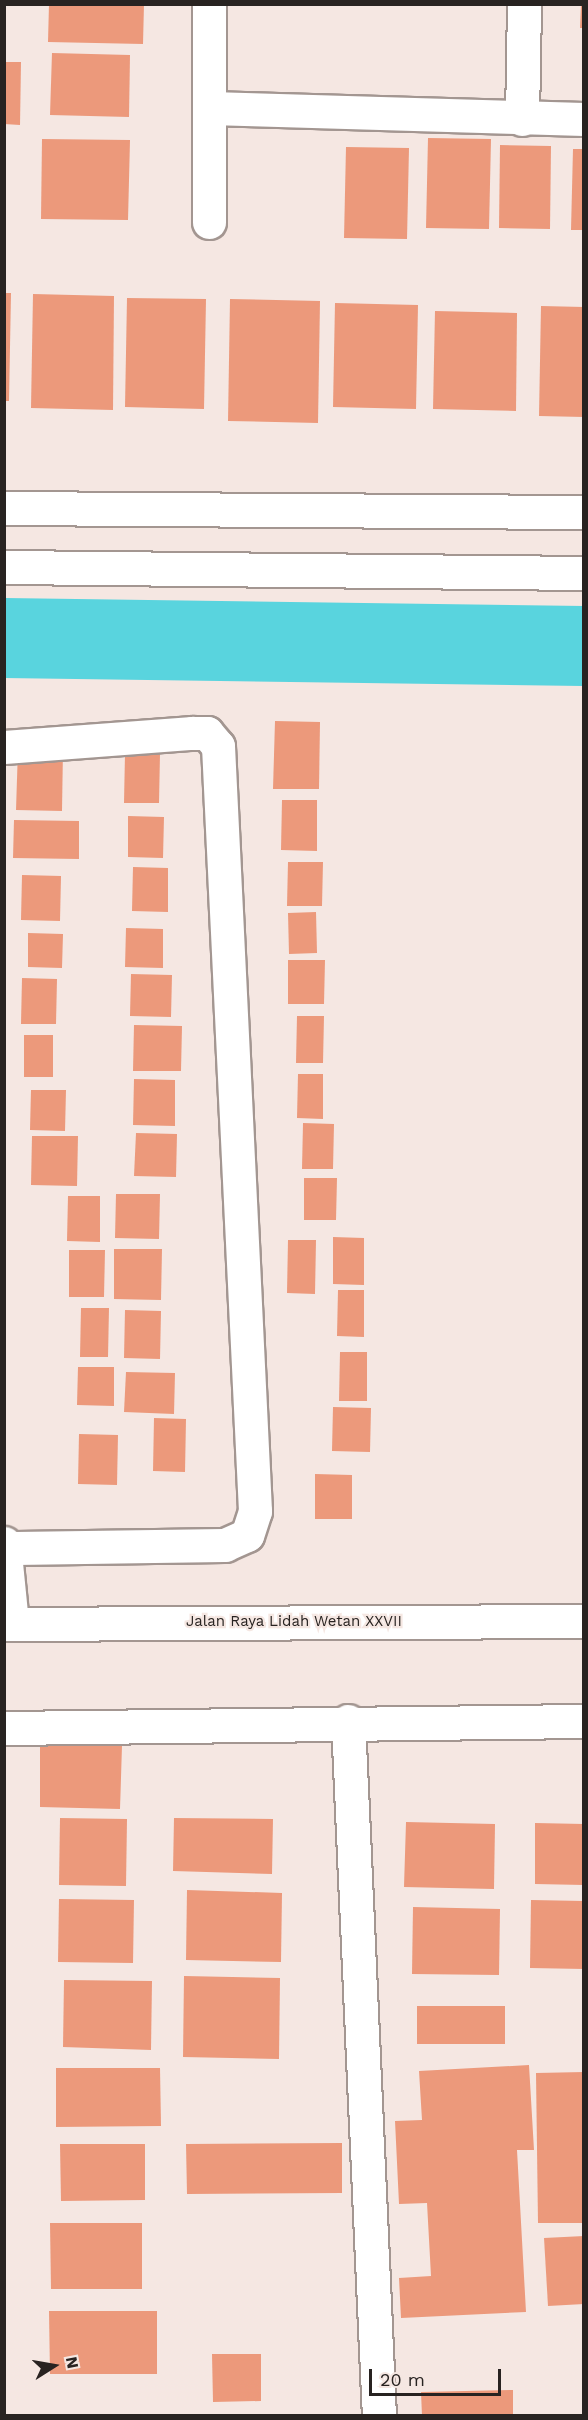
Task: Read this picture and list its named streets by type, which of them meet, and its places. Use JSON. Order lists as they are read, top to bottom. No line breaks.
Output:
{"streets":{"street":["Jalan Raya Lidah Wetan XXVII"]},"scale_bar":"20 m","north":"right"}
